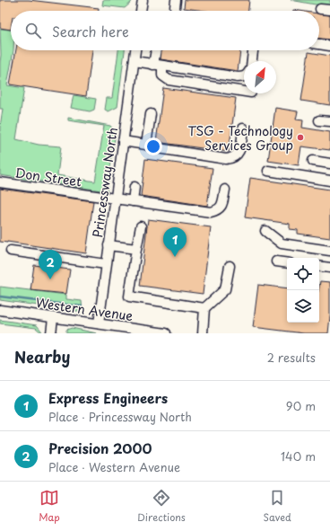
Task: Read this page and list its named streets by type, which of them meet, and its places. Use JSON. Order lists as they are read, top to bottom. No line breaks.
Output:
{"streets":{"street":["Don Street","Princessway North","Western Avenue"]},"crossings":[["Don Street","Princessway North"],["Princessway North","Western Avenue"]],"places":["TSG - Technology Services Group"],"north":"top right","page":{"search":"Search here","pins":["1","2"],"heading":["Nearby","2 results"],"list":[{"mark":"1","name":"Express Engineers","note":"Place · Princessway North","value":"90 m"},{"mark":"2","name":"Precision 2000","note":"Place · Western Avenue","value":"140 m"}],"nav":["Map","Directions","Saved"]}}
